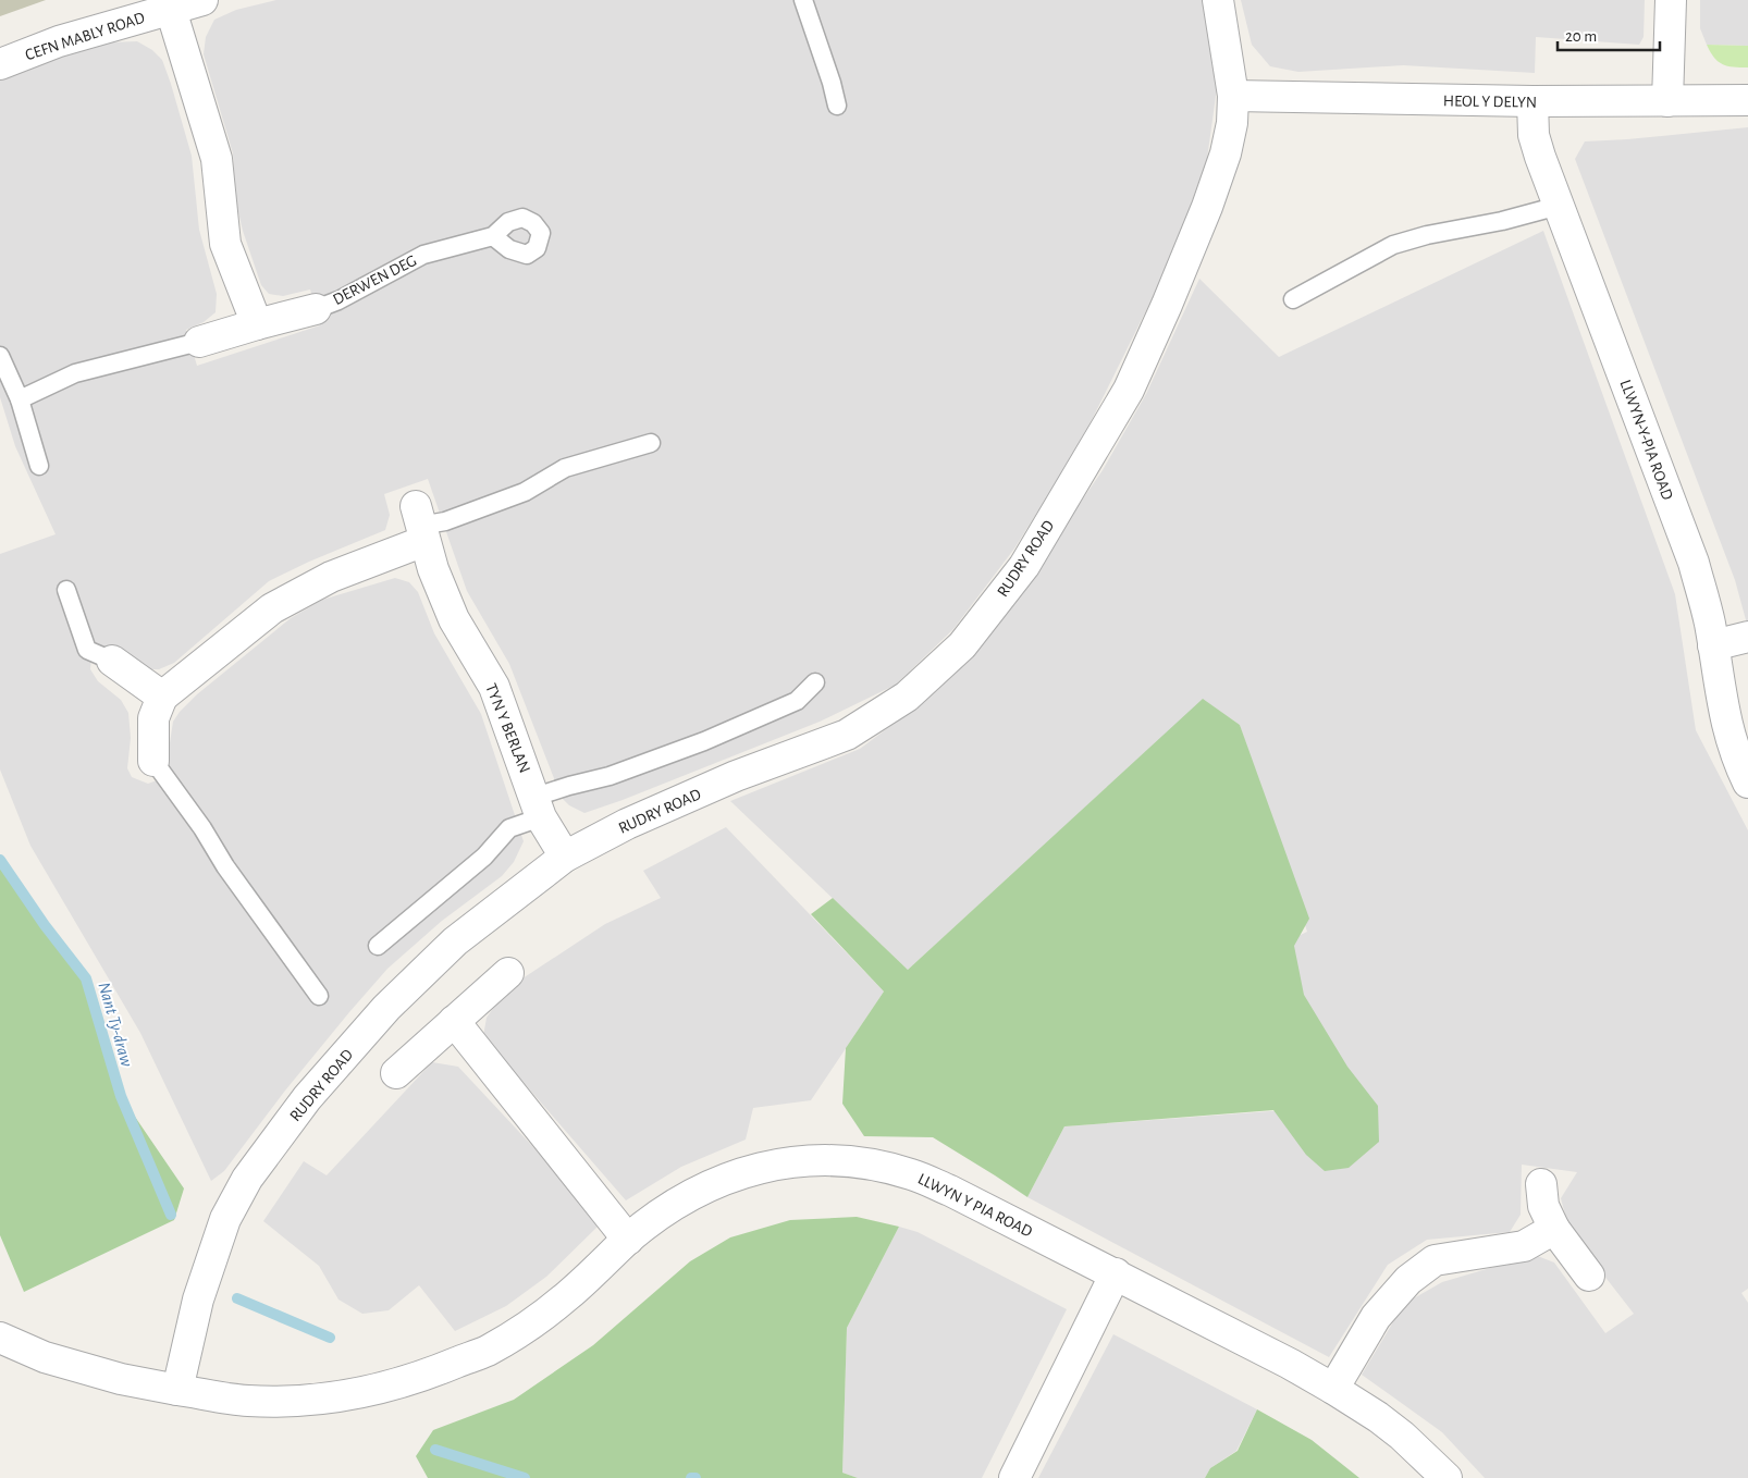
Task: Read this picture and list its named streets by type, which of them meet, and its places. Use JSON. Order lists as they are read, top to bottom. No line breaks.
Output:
{"streets":{"street":["CEFN MABLY ROAD","HEOL Y DELYN","DERWEN DEG","LLWYN-Y-PIA ROAD","RUDRY ROAD","TYN Y BERLAN","LLWYN Y PIA ROAD"]},"crossings":[["HEOL Y DELYN","LLWYN-Y-PIA ROAD"],["HEOL Y DELYN","RUDRY ROAD"],["RUDRY ROAD","TYN Y BERLAN"],["RUDRY ROAD","LLWYN Y PIA ROAD"]],"water":["Nant Ty-draw"],"scale_bar":"20 m"}
